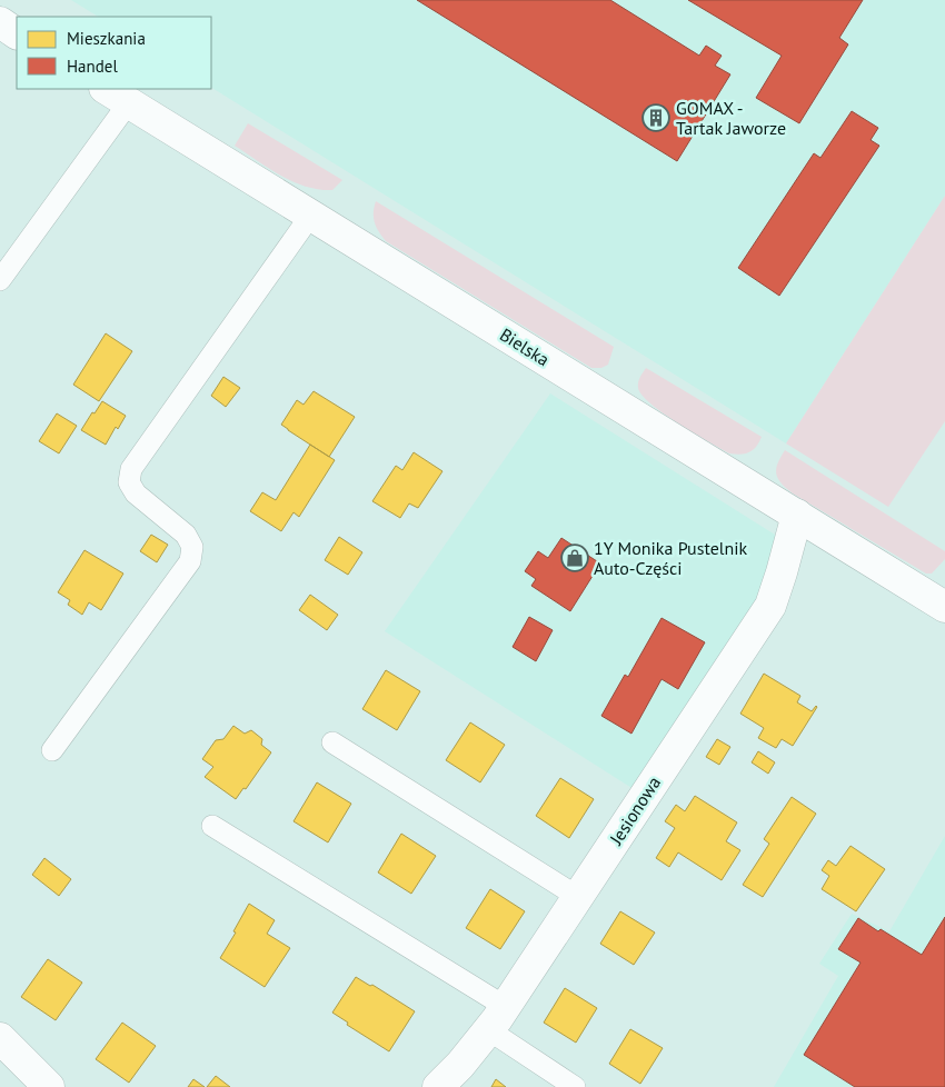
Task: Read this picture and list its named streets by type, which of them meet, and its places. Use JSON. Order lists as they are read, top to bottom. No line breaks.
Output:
{"streets":{"main road":["Bielska","Jesionowa"]},"crossings":[["Bielska","Jesionowa"]],"places":{"building":["GOMAX - Tartak Jaworze"],"shop":["1Y Monika Pustelnik Auto-Części"]},"legend":["Mieszkania","Handel"]}
